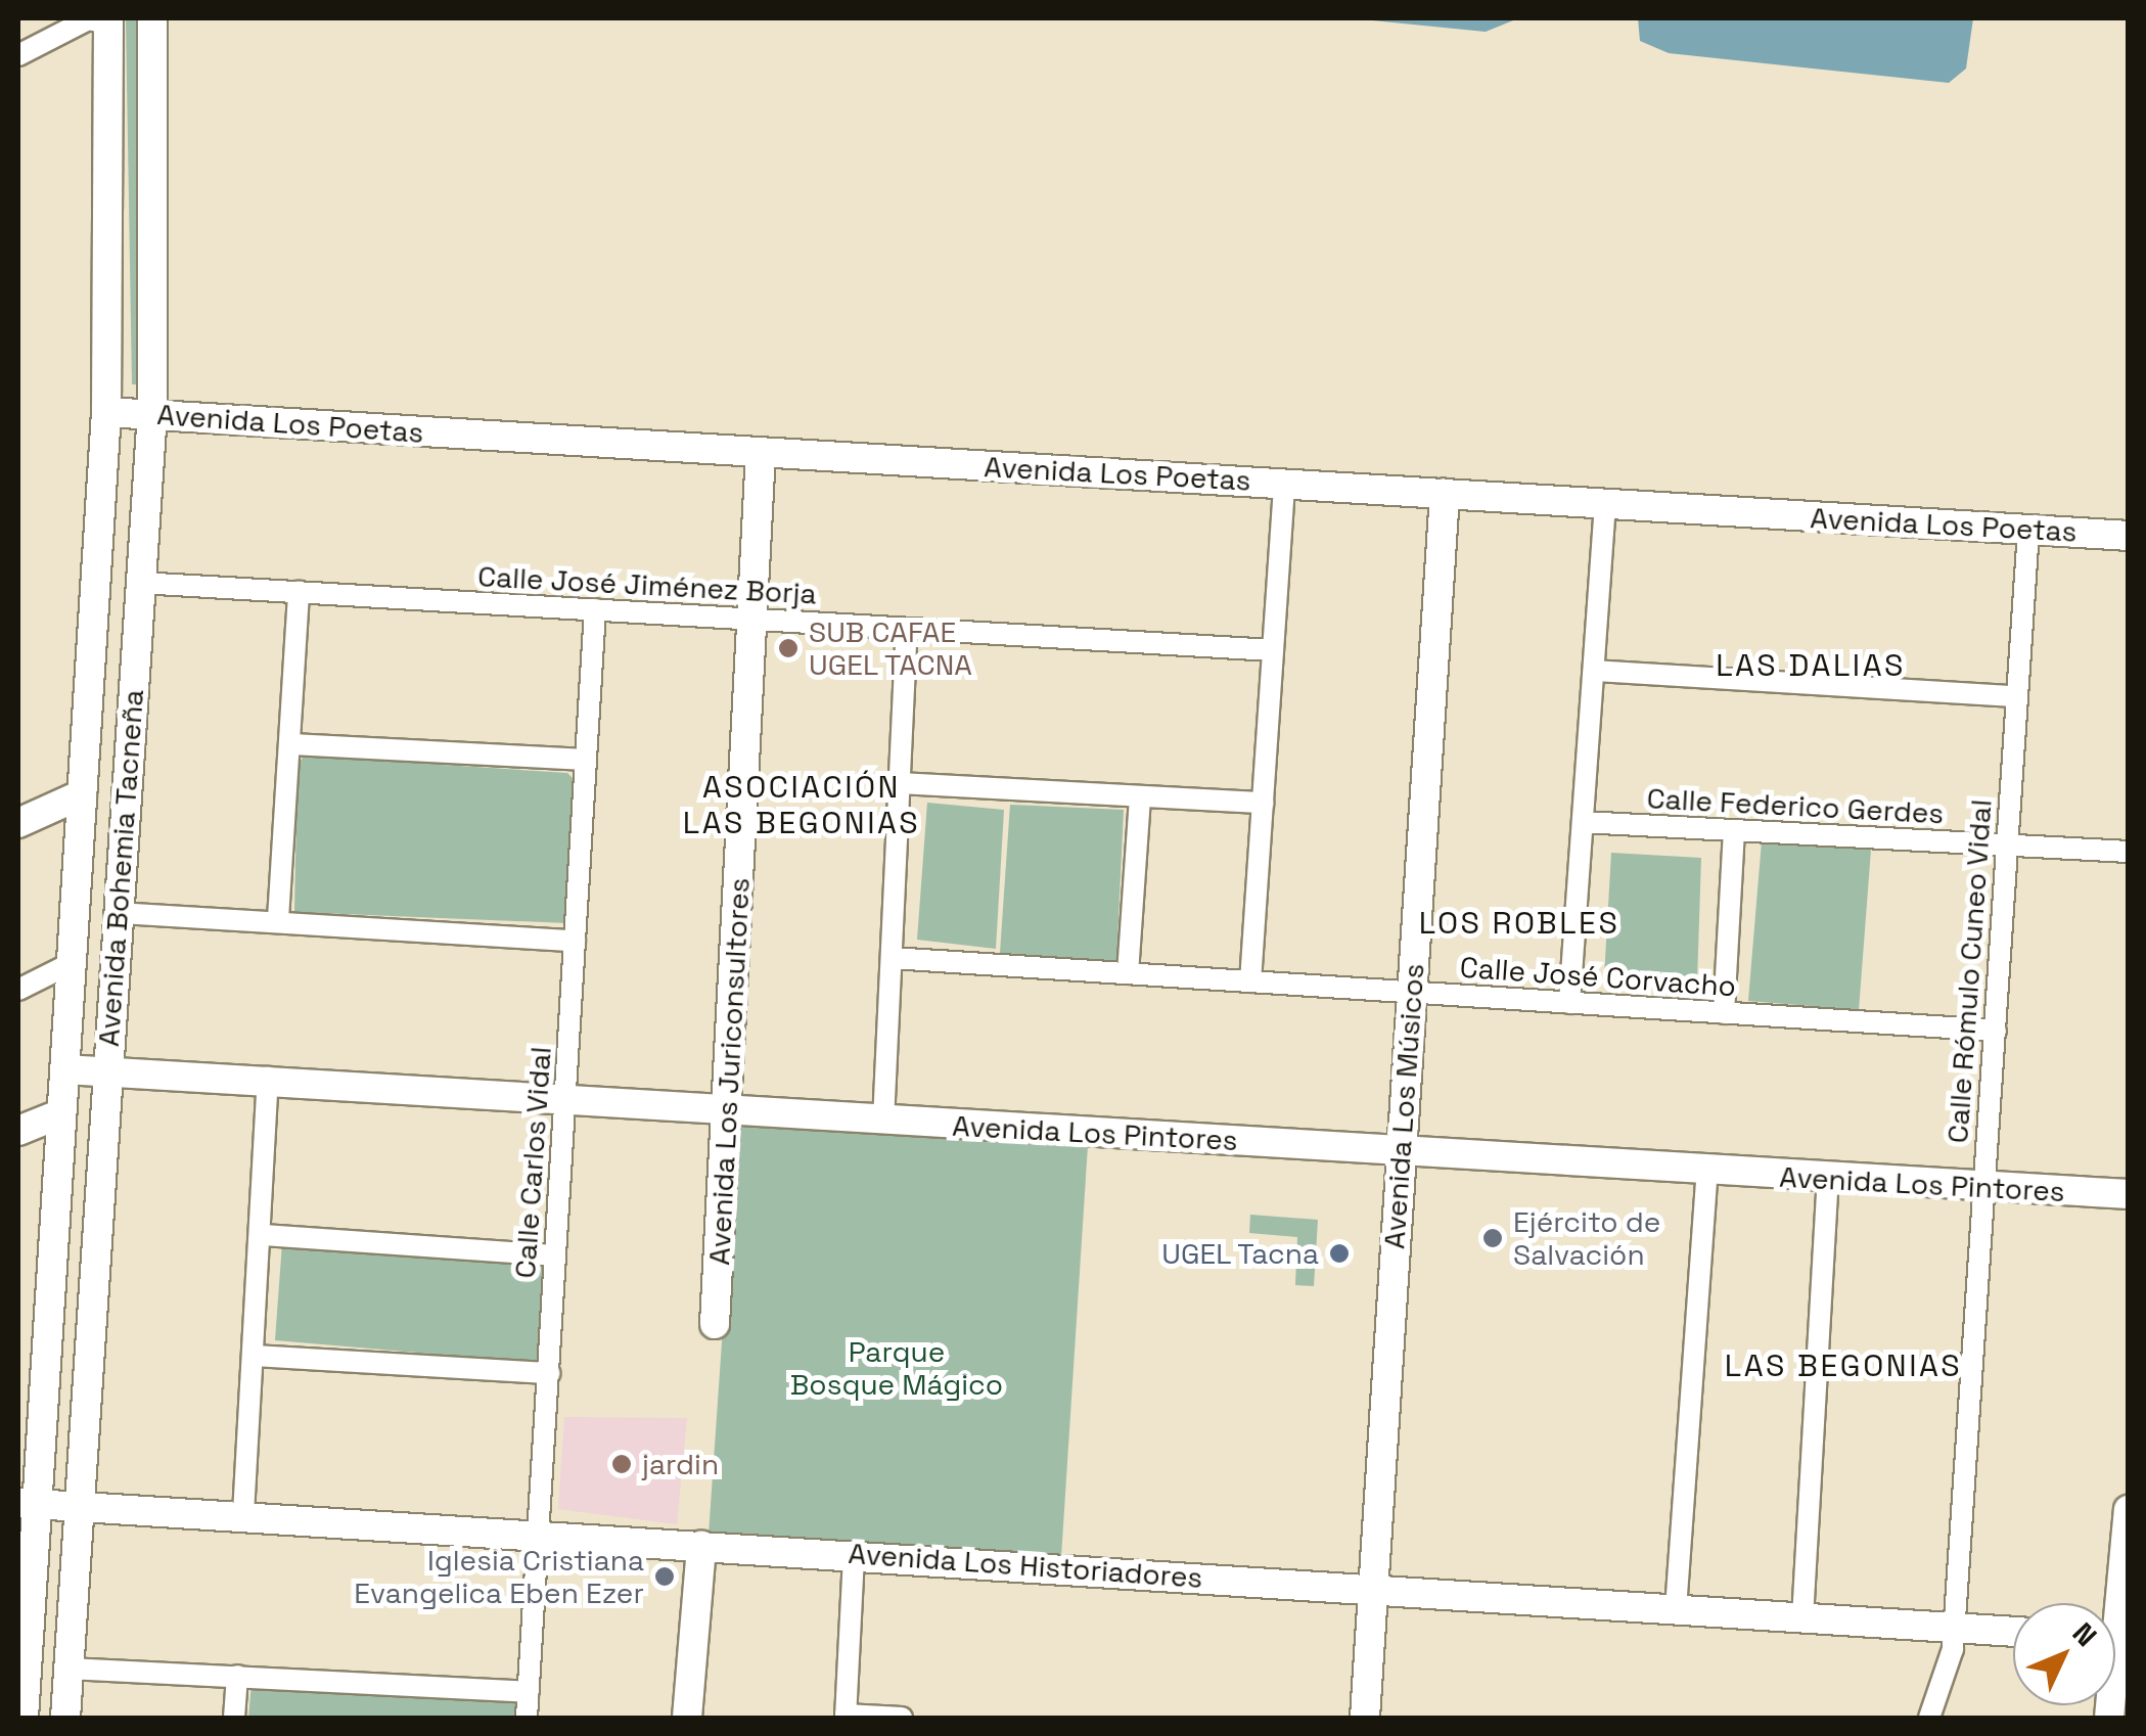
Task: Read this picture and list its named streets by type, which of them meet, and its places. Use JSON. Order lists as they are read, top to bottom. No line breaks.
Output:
{"streets":{"street":["Avenida Los Poetas","Calle José Jiménez Borja","Calle Federico Gerdes","Avenida Bohemia Tacneña","Calle Rómulo Cuneo Vidal","Calle José Corvacho","Avenida Los Juriconsultores","Avenida Los Músicos","Avenida Los Pintores","Calle Carlos Vidal","Avenida Los Historiadores"]},"crossings":[["Avenida Los Poetas","Avenida Bohemia Tacneña"],["Avenida Los Poetas","Calle Rómulo Cuneo Vidal"],["Avenida Los Poetas","Avenida Los Juriconsultores"],["Avenida Los Poetas","Avenida Los Músicos"],["Calle José Jiménez Borja","Avenida Bohemia Tacneña"],["Calle José Jiménez Borja","Avenida Los Juriconsultores"],["Calle José Jiménez Borja","Calle Carlos Vidal"],["Calle Federico Gerdes","Calle Rómulo Cuneo Vidal"],["Avenida Bohemia Tacneña","Avenida Los Pintores"],["Avenida Bohemia Tacneña","Avenida Los Historiadores"],["Calle Rómulo Cuneo Vidal","Calle José Corvacho"],["Calle Rómulo Cuneo Vidal","Avenida Los Pintores"],["Calle Rómulo Cuneo Vidal","Avenida Los Historiadores"],["Calle José Corvacho","Avenida Los Músicos"],["Avenida Los Juriconsultores","Avenida Los Pintores"],["Avenida Los Músicos","Avenida Los Pintores"],["Avenida Los Músicos","Avenida Los Historiadores"],["Avenida Los Pintores","Calle Carlos Vidal"],["Calle Carlos Vidal","Avenida Los Historiadores"]],"districts":["LAS DALIAS","ASOCIACIÓN LAS BEGONIAS","LOS ROBLES","LAS BEGONIAS"],"parks":["Parque Bosque Mágico"],"places":["SUB CAFAE UGEL TACNA","Ejército de Salvación","UGEL Tacna","jardin","Iglesia Cristiana Evangelica Eben Ezer"],"north":"top right"}
